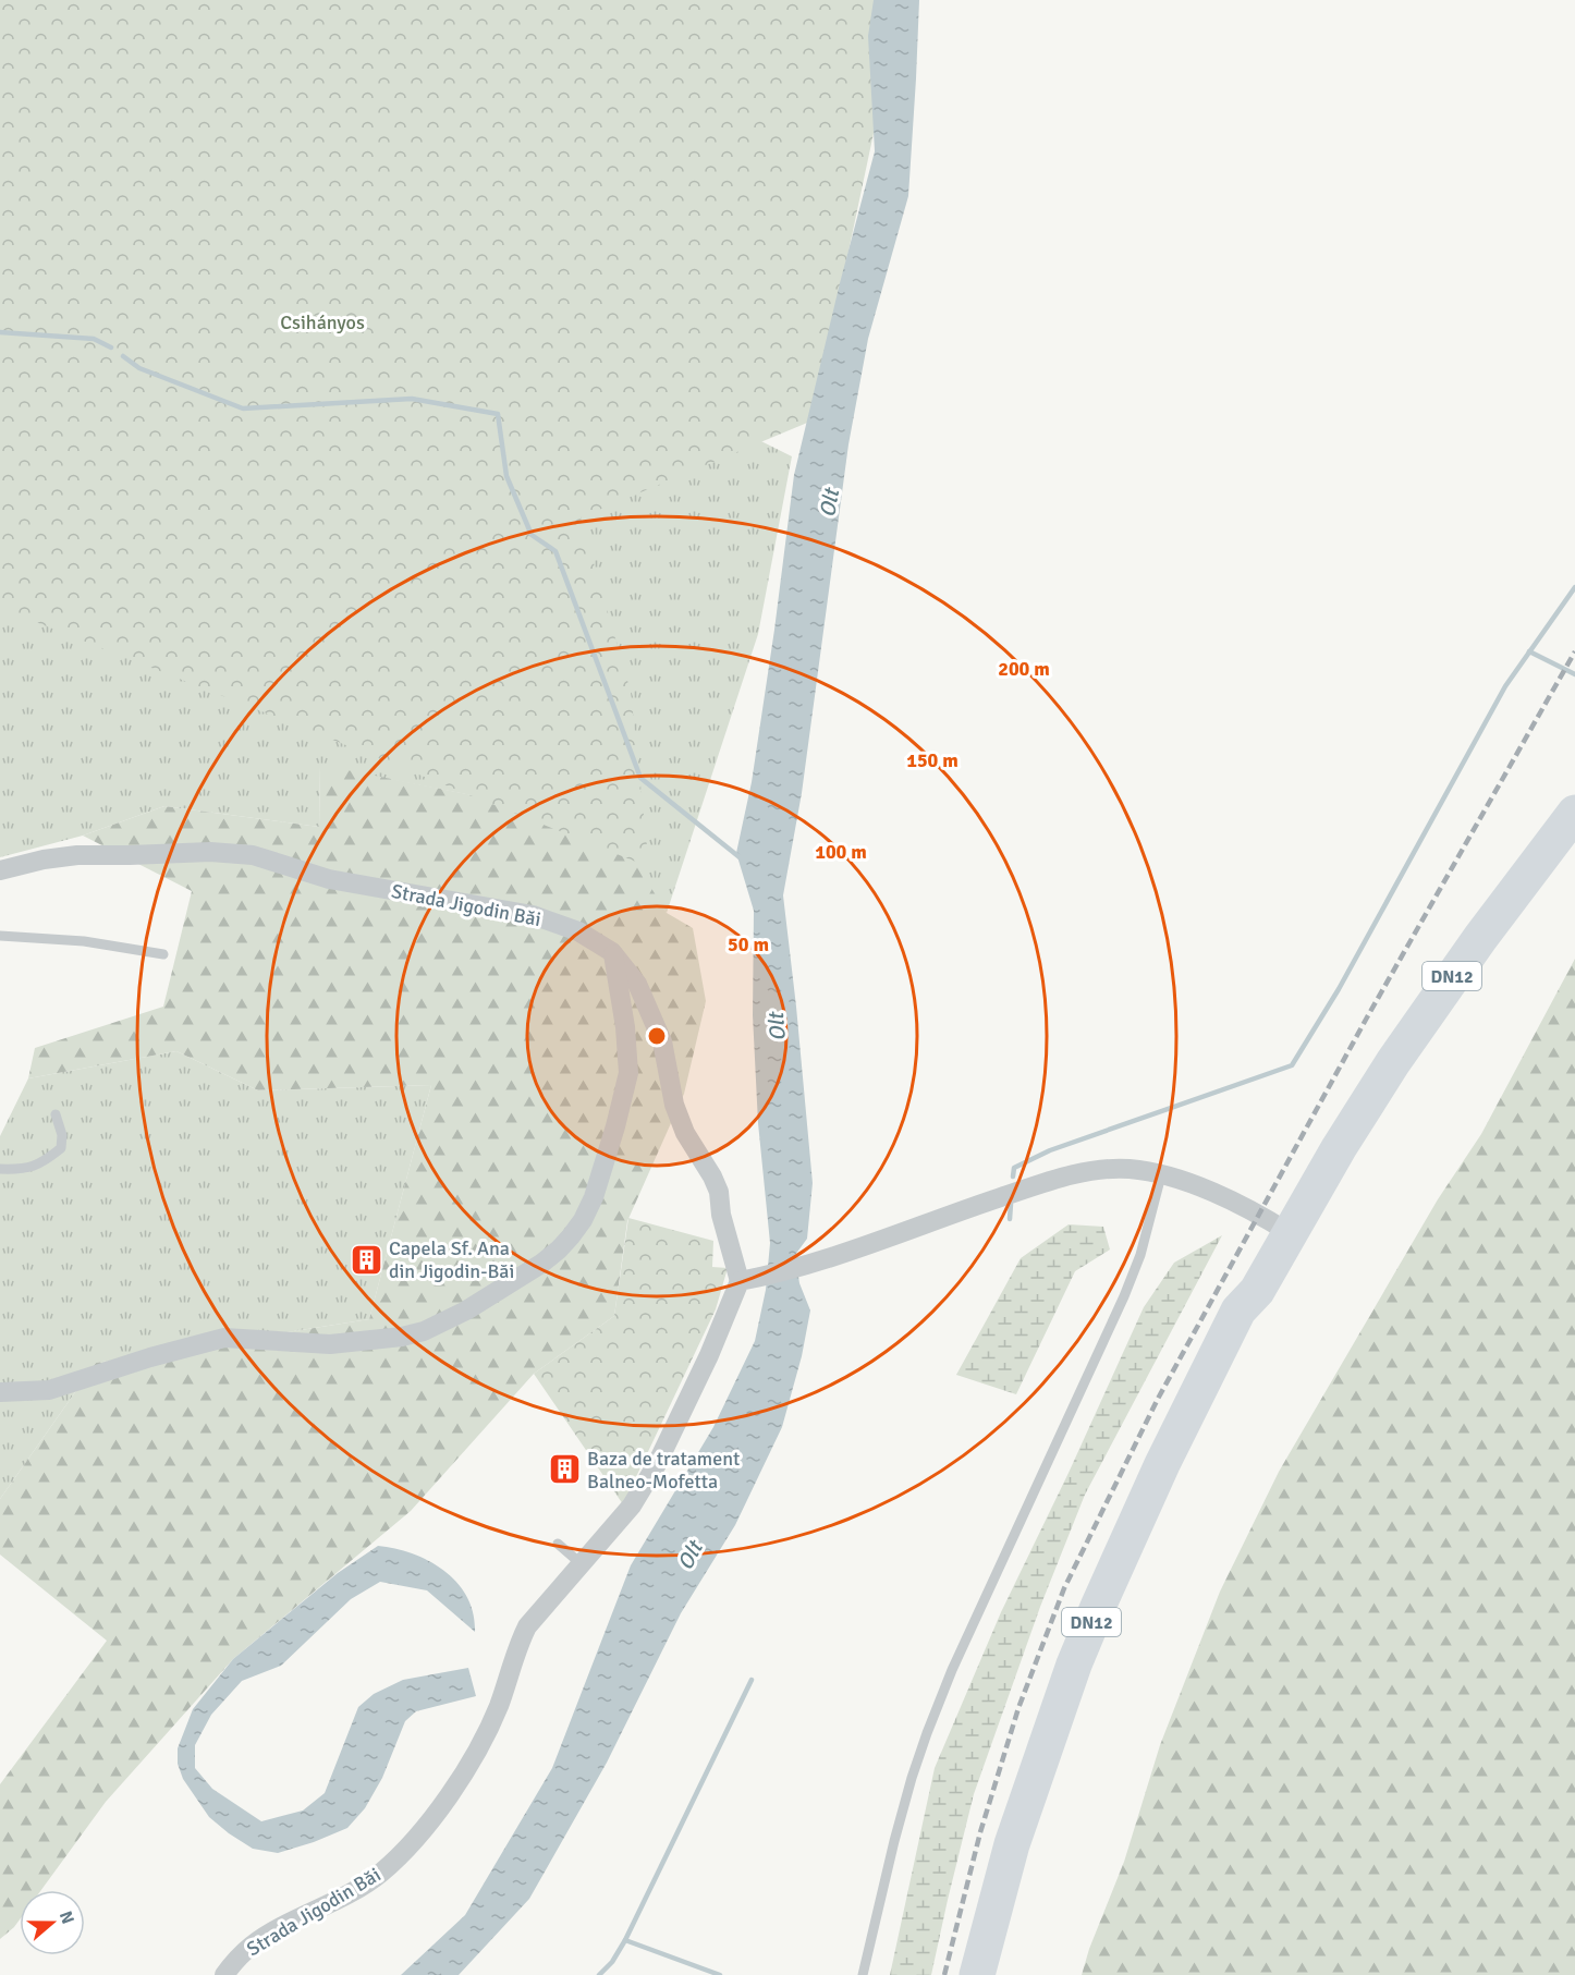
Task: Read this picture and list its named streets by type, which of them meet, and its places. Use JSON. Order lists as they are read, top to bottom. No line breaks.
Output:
{"streets":{"highway":["DN12"],"street":["Strada Jigodin Băi"]},"water":["Olt"],"parks":["Csihányos"],"places":{"building":["Capela Sf. Ana din Jigodin-Băi","Baza de tratament Balneo-Mofetta"]},"north":"right","rings":["200 m","150 m","100 m","50 m"]}
